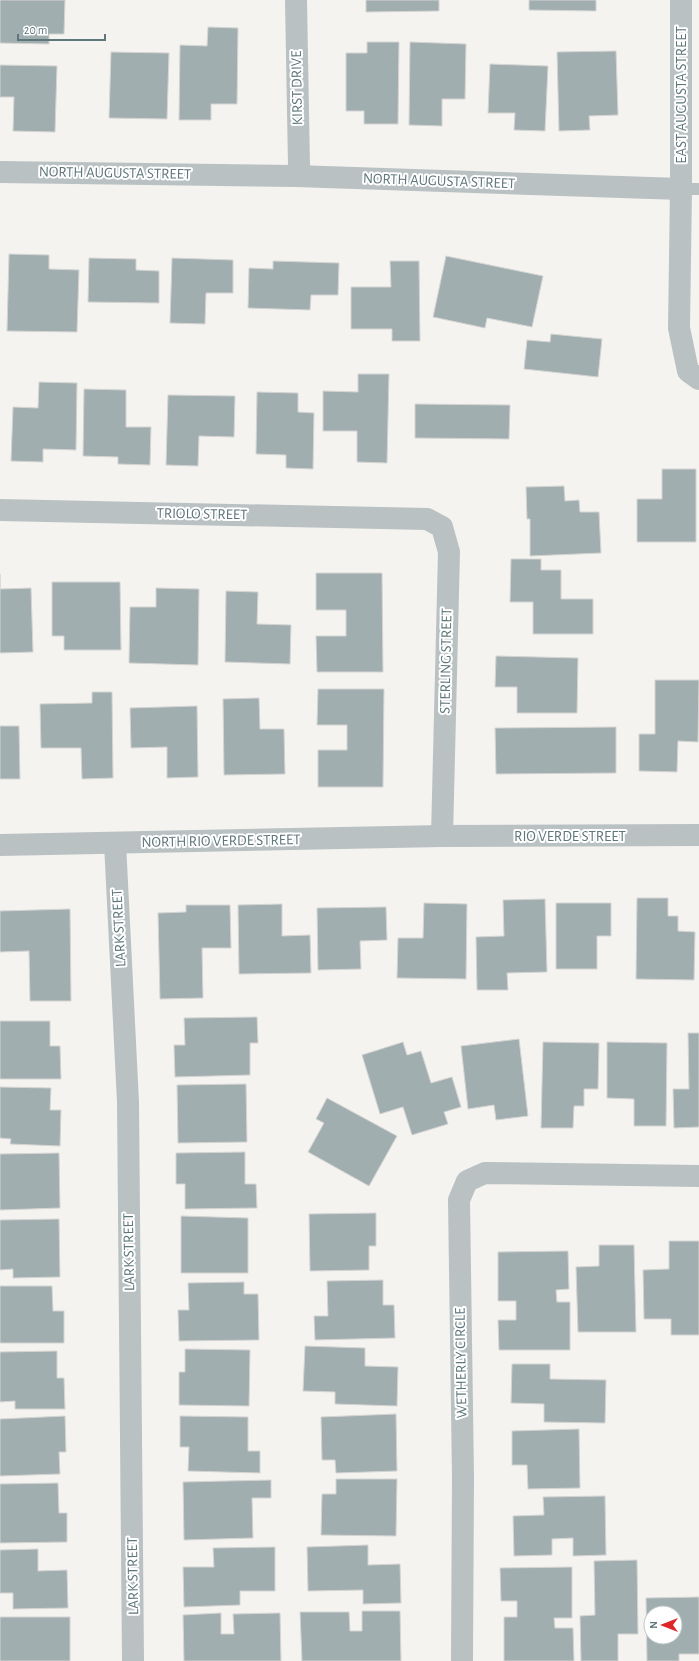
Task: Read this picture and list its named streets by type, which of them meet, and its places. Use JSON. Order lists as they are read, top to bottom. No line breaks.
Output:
{"streets":{"street":["KIRST DRIVE","EAST AUGUSTA STREET","NORTH AUGUSTA STREET","TRIOLO STREET","STERLING STREET","RIO VERDE STREET","NORTH RIO VERDE STREET","LARK STREET","WETHERLY CIRCLE"]},"crossings":[["KIRST DRIVE","NORTH AUGUSTA STREET"],["EAST AUGUSTA STREET","NORTH AUGUSTA STREET"],["TRIOLO STREET","STERLING STREET"],["STERLING STREET","RIO VERDE STREET"],["STERLING STREET","NORTH RIO VERDE STREET"],["RIO VERDE STREET","NORTH RIO VERDE STREET"],["NORTH RIO VERDE STREET","LARK STREET"]],"scale_bar":"20 m","north":"left"}
